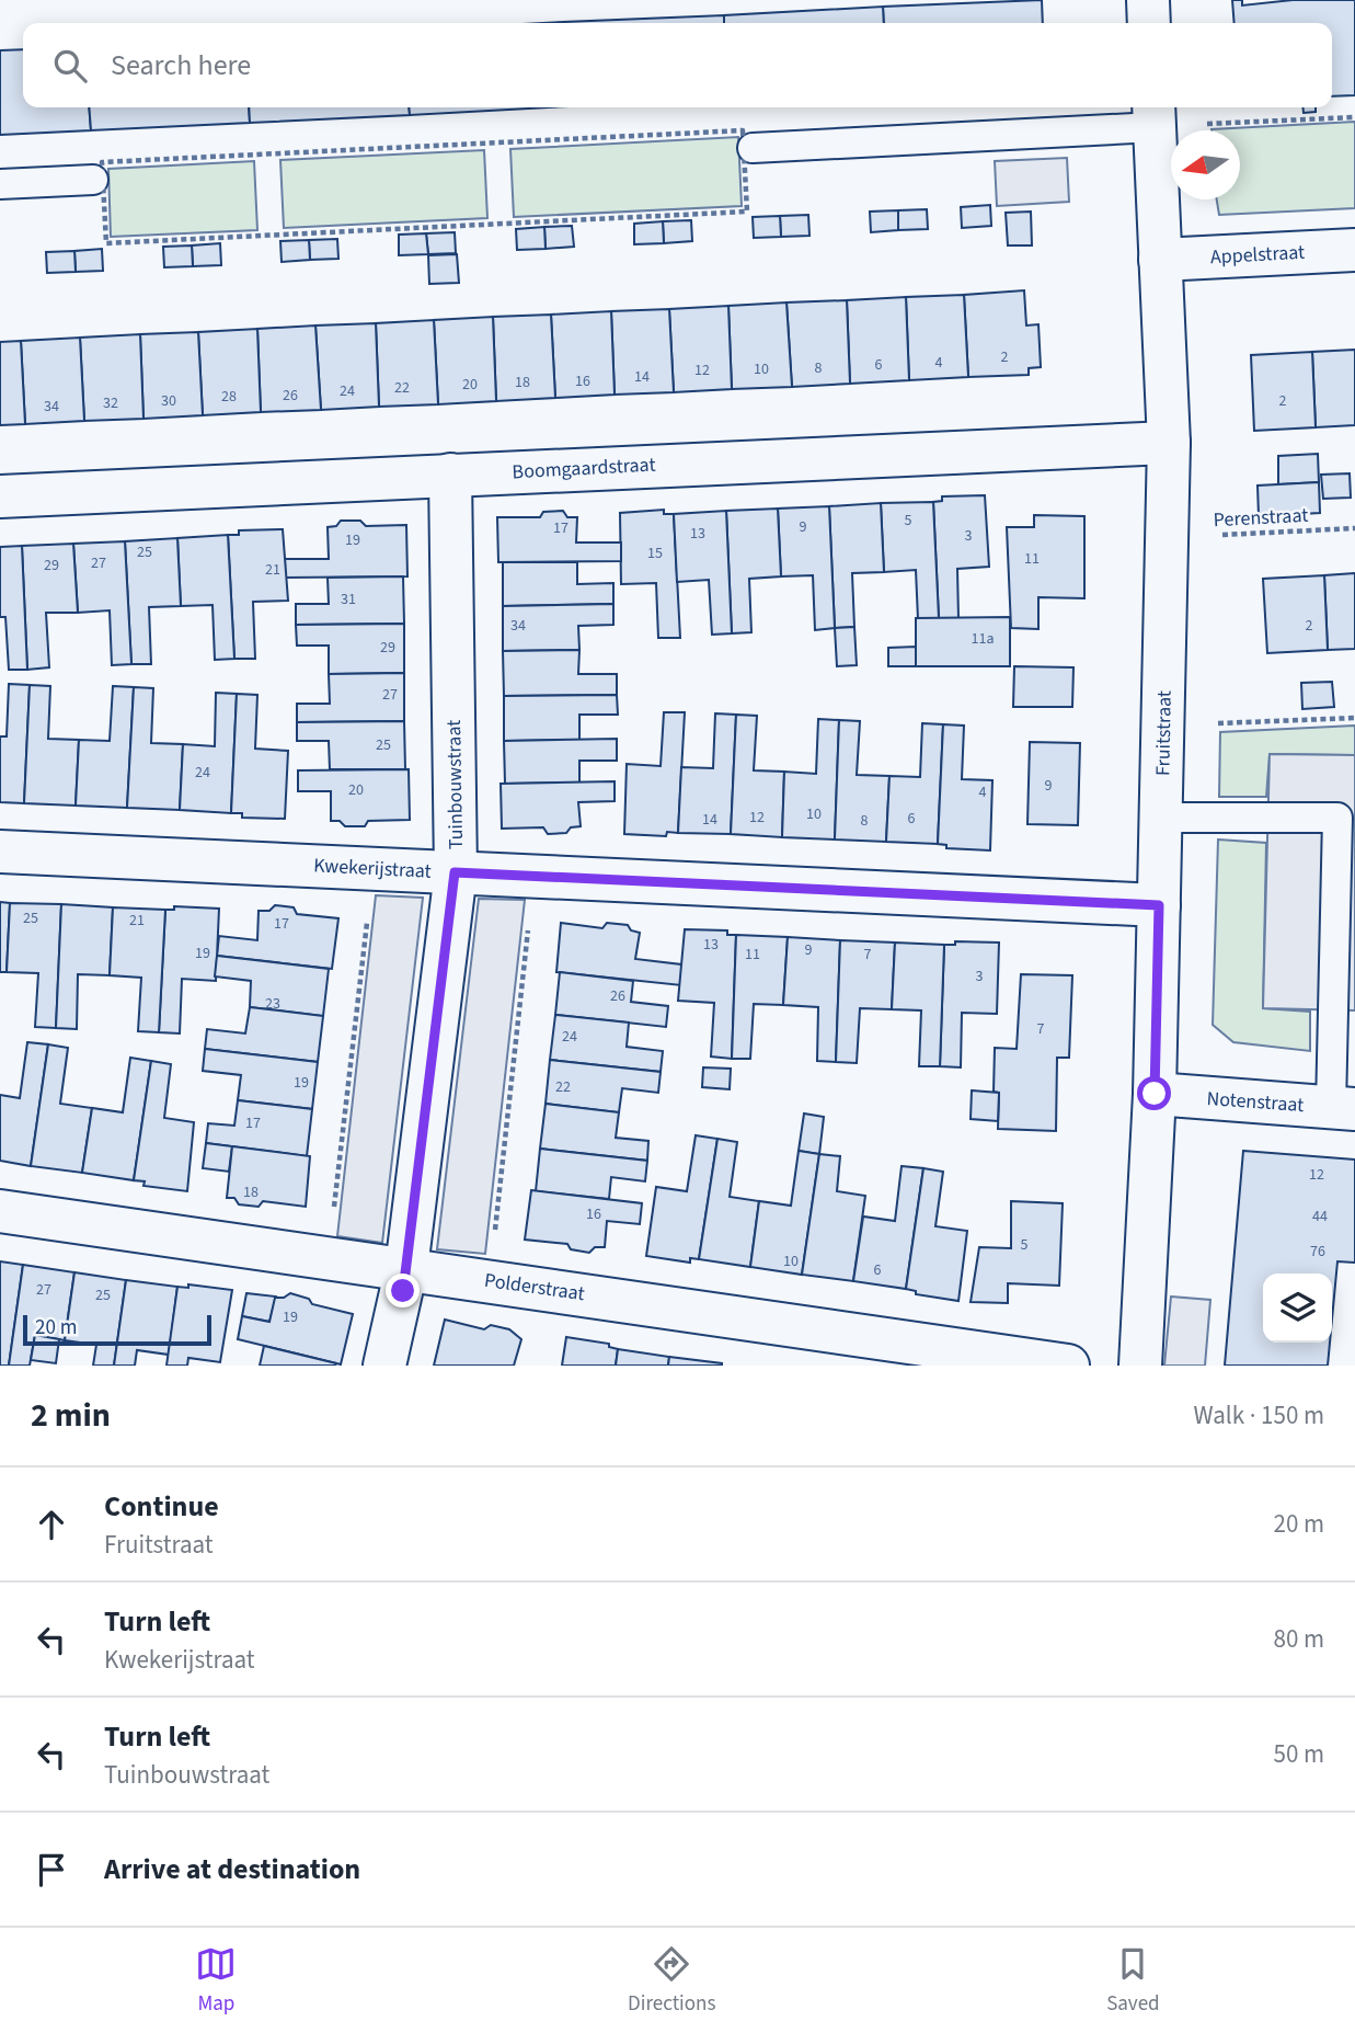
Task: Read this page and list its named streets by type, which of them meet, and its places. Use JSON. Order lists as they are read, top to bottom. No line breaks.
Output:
{"streets":{"street":["Appelstraat","Boomgaardstraat","Fruitstraat","Tuinbouwstraat","Kwekerijstraat","Notenstraat","Polderstraat"],"path":["Perenstraat"]},"crossings":[["Appelstraat","Fruitstraat"],["Boomgaardstraat","Fruitstraat"],["Boomgaardstraat","Tuinbouwstraat"],["Perenstraat","Fruitstraat"],["Fruitstraat","Kwekerijstraat"],["Fruitstraat","Notenstraat"],["Tuinbouwstraat","Kwekerijstraat"],["Tuinbouwstraat","Polderstraat"]],"house_numbers":["2","4","6","8","10","12","14","16","18","20","22","24","26","28","30","2","32","34","5","9","17","13","3","19","25","15","11","27","29","21","31","34","2","11a","29","27","25","24","9","20","4","10","12","6","14","8","25","21","17","13","9","19","11","7","3","26","23","7","24","19","22","17","12","18","16","44","5","76","10","6","27","25","19"],"scale_bar":"20 m","north":"left","page":{"search":"Search here","scale":"20 m","heading":["2 min","Walk · 150 m"],"list":[["Continue","Fruitstraat","20 m"],["Turn left","Kwekerijstraat","80 m"],["Turn left","Tuinbouwstraat","50 m"],"Arrive at destination"],"nav":["Map","Directions","Saved"]}}
